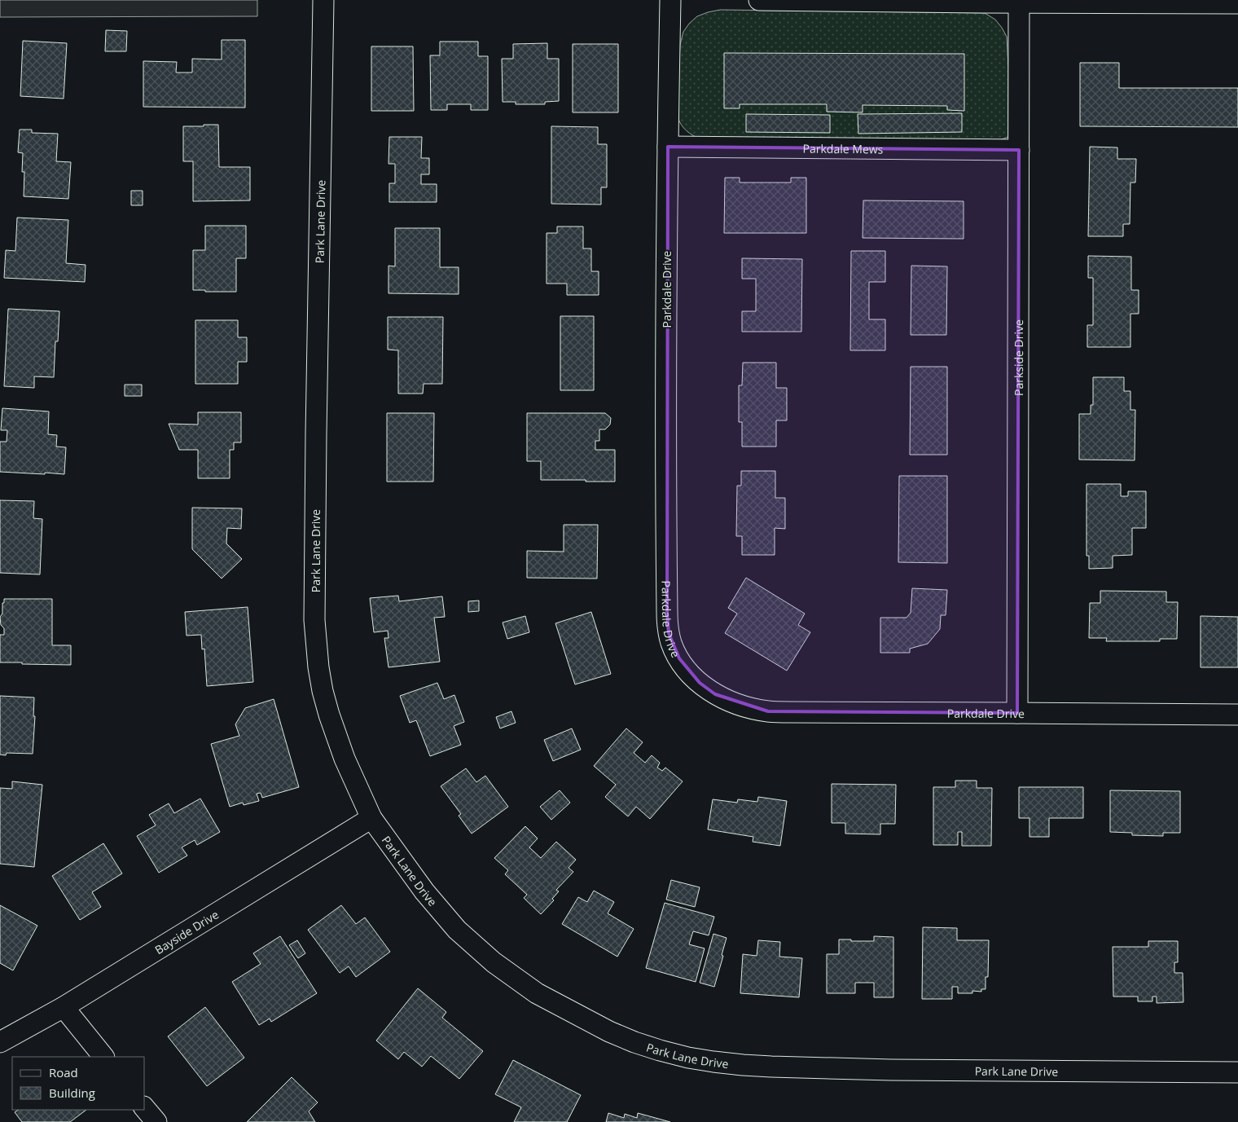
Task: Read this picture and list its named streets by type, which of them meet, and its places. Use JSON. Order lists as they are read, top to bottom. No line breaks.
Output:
{"streets":{"street":["Parkdale Mews","Park Lane Drive","Parkdale Drive","Parkside Drive","Bayside Drive"]},"crossings":[["Parkdale Mews","Parkdale Drive"],["Parkdale Mews","Parkside Drive"],["Park Lane Drive","Bayside Drive"],["Parkdale Drive","Parkside Drive"]],"legend":["Road","Building"]}
